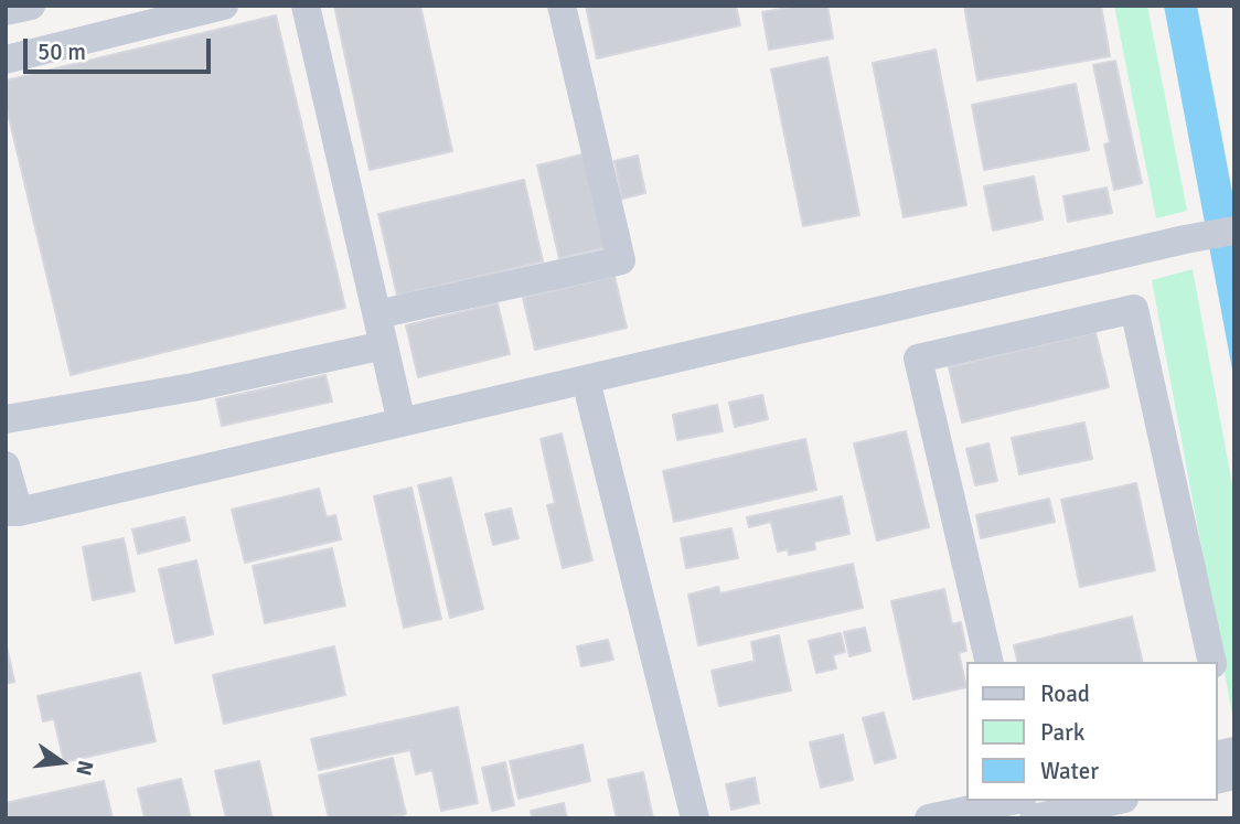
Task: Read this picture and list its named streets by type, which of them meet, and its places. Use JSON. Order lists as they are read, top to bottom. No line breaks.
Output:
{"legend":["Road","Park","Water"],"scale_bar":"50 m","north":"right"}
